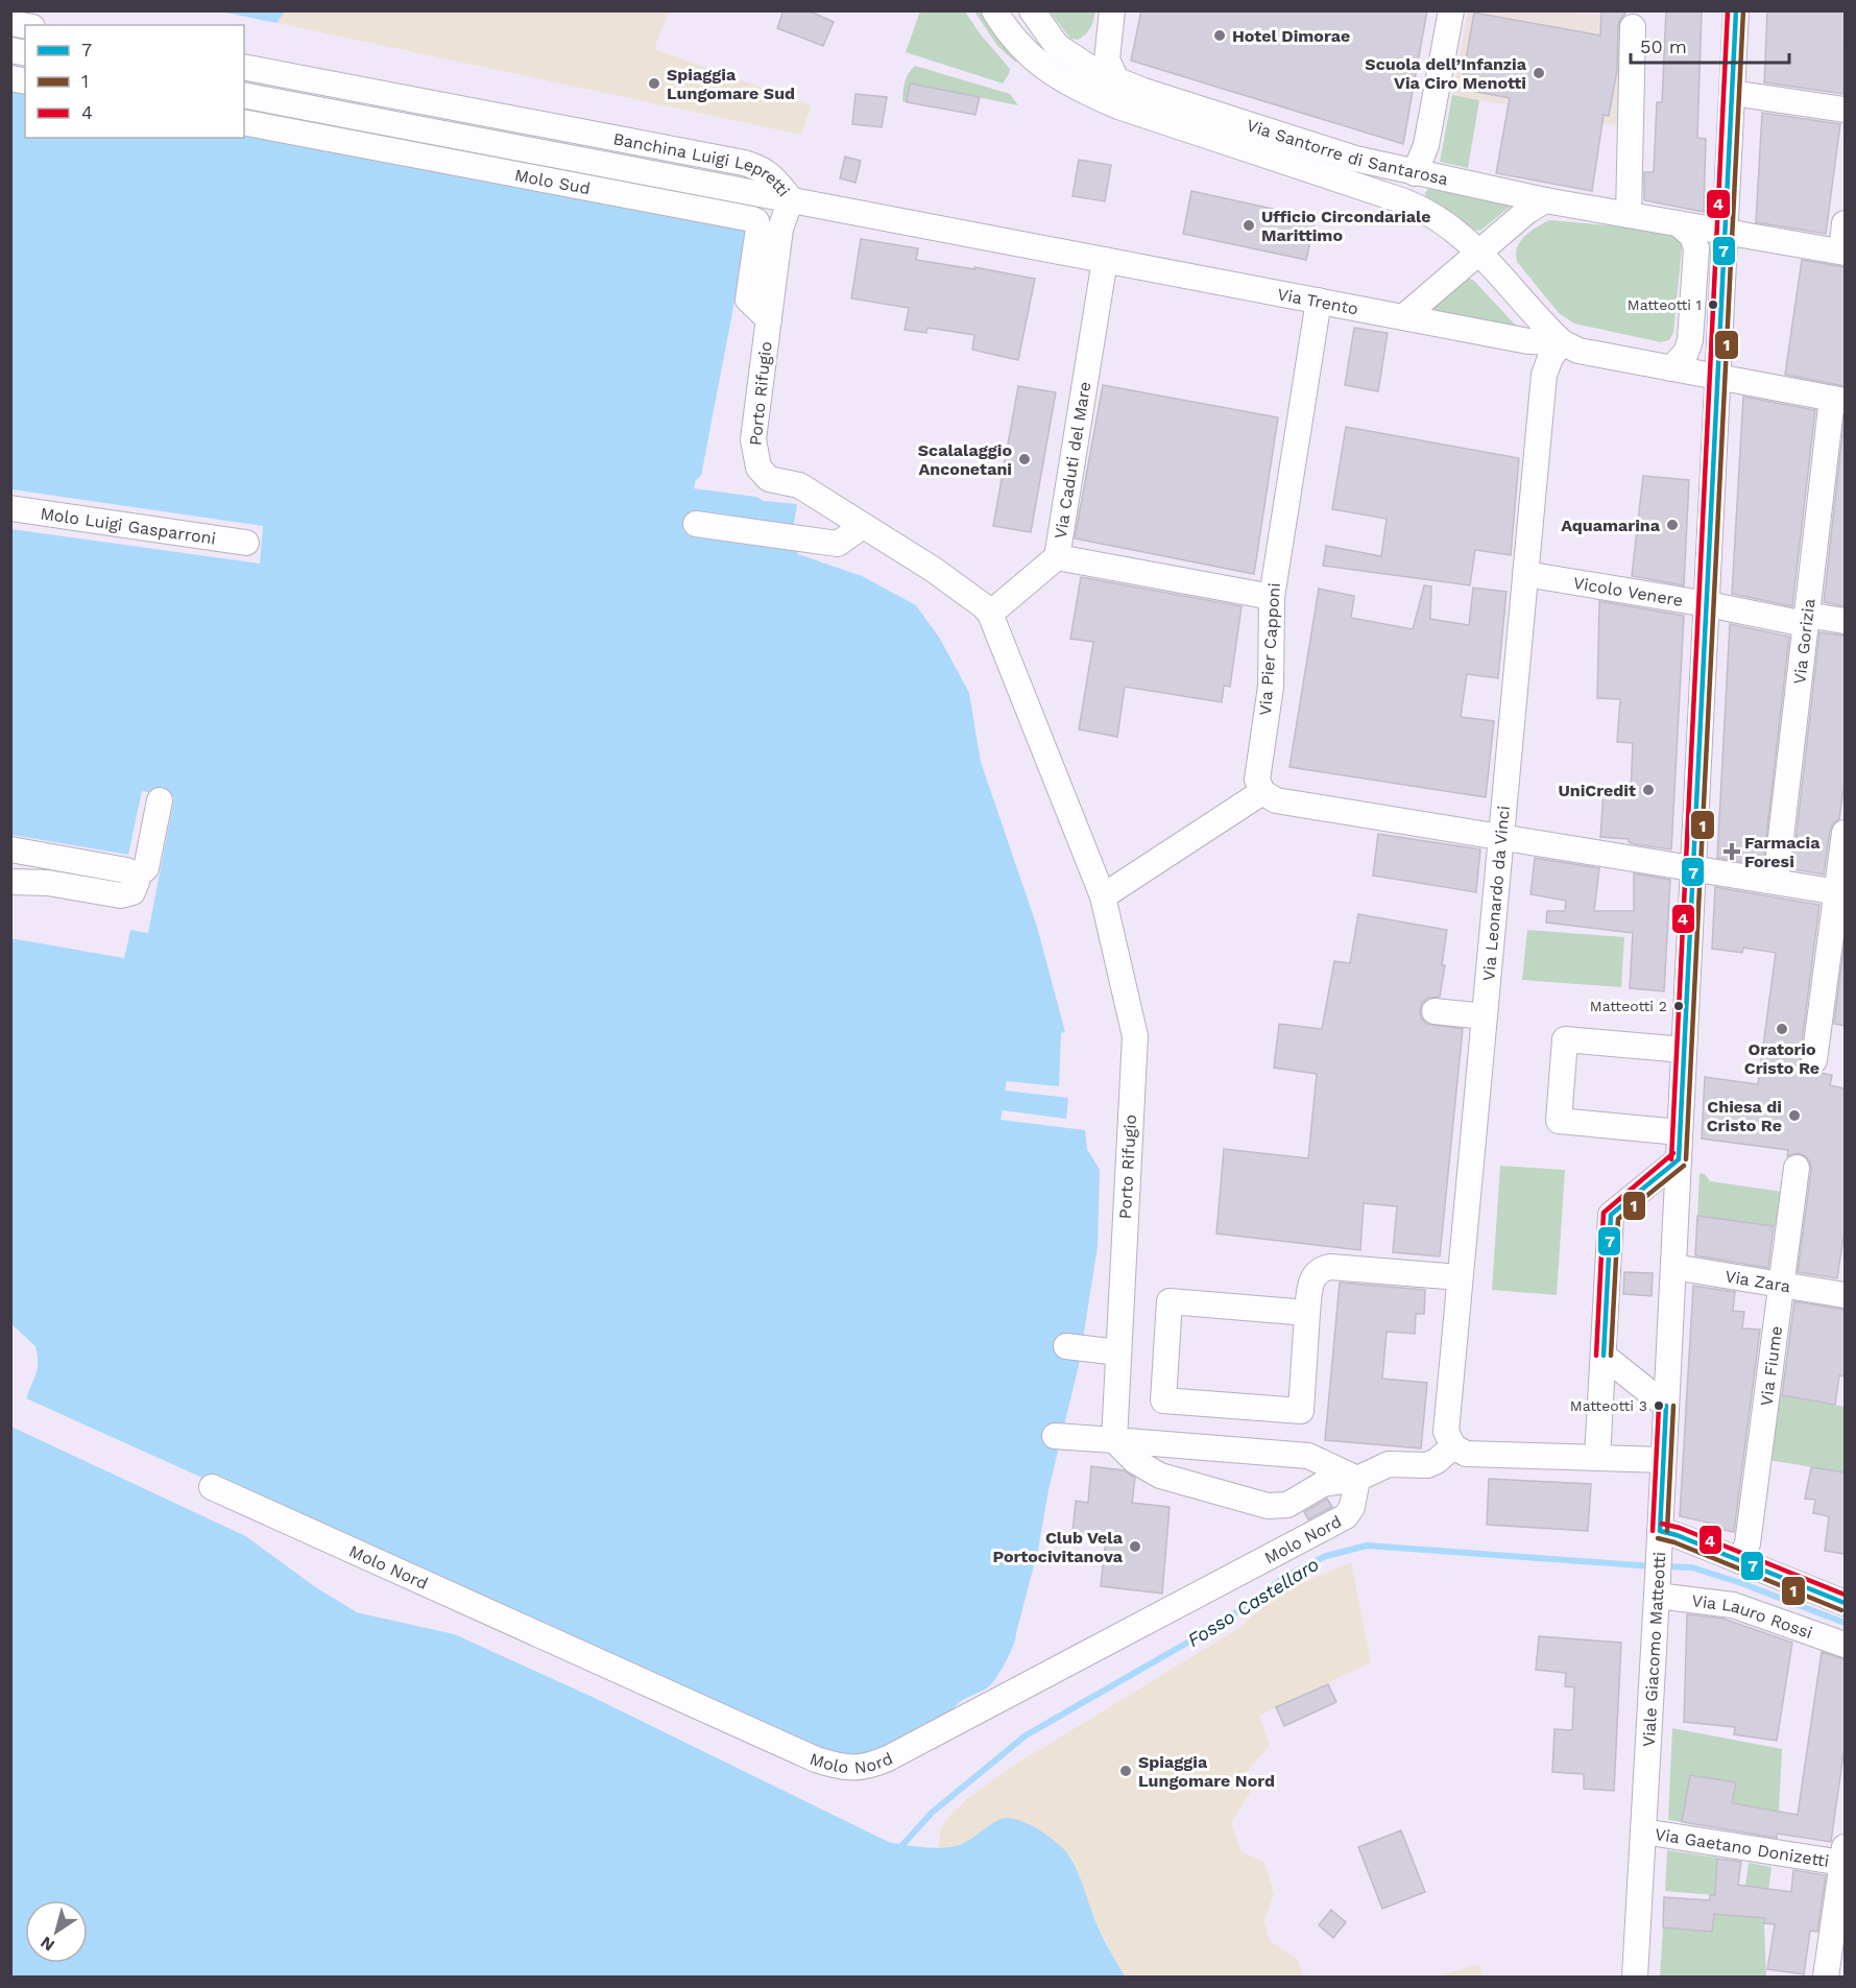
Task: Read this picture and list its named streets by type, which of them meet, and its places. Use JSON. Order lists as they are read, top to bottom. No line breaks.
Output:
{"streets":{"street":["Via Santorre di Santarosa","Banchina Luigi Lepretti","Molo Sud","Via Trento","Porto Rifugio","Via Caduti del Mare","Molo Luigi Gasparroni","Vicolo Venere","Via Gorizia","Via Pier Capponi","Via Leonardo da Vinci","Via Zara","Via Fiume","Molo Nord","Via Lauro Rossi","Viale Giacomo Matteotti","Via Gaetano Donizetti"]},"crossings":[["Via Santorre di Santarosa","Viale Giacomo Matteotti"],["Banchina Luigi Lepretti","Via Trento"],["Banchina Luigi Lepretti","Porto Rifugio"],["Molo Sud","Porto Rifugio"],["Via Trento","Porto Rifugio"],["Via Trento","Via Caduti del Mare"],["Via Trento","Via Gorizia"],["Via Trento","Via Pier Capponi"],["Via Trento","Via Leonardo da Vinci"],["Via Trento","Viale Giacomo Matteotti"],["Via Caduti del Mare","Via Pier Capponi"],["Vicolo Venere","Via Gorizia"],["Vicolo Venere","Via Leonardo da Vinci"],["Vicolo Venere","Viale Giacomo Matteotti"],["Via Zara","Via Fiume"],["Via Zara","Viale Giacomo Matteotti"],["Via Lauro Rossi","Viale Giacomo Matteotti"],["Viale Giacomo Matteotti","Via Gaetano Donizetti"]],"water":["Fosso Castellaro"],"places":{"other":["Hotel Dimorae","Scuola dell’Infanzia Via Ciro Menotti","Spiaggia Lungomare Sud","Ufficio Circondariale Marittimo","Matteotti 1","Scalalaggio Anconetani","Aquamarina","UniCredit","Matteotti 2","Oratorio Cristo Re","Chiesa di Cristo Re","Matteotti 3","Club Vela Portocivitanova","Spiaggia Lungomare Nord"],"health":["Farmacia Foresi"]},"lines":["transit line 7","transit line 1","transit line 4"],"legend":["7","1","4"],"scale_bar":"50 m","north":"bottom left"}
